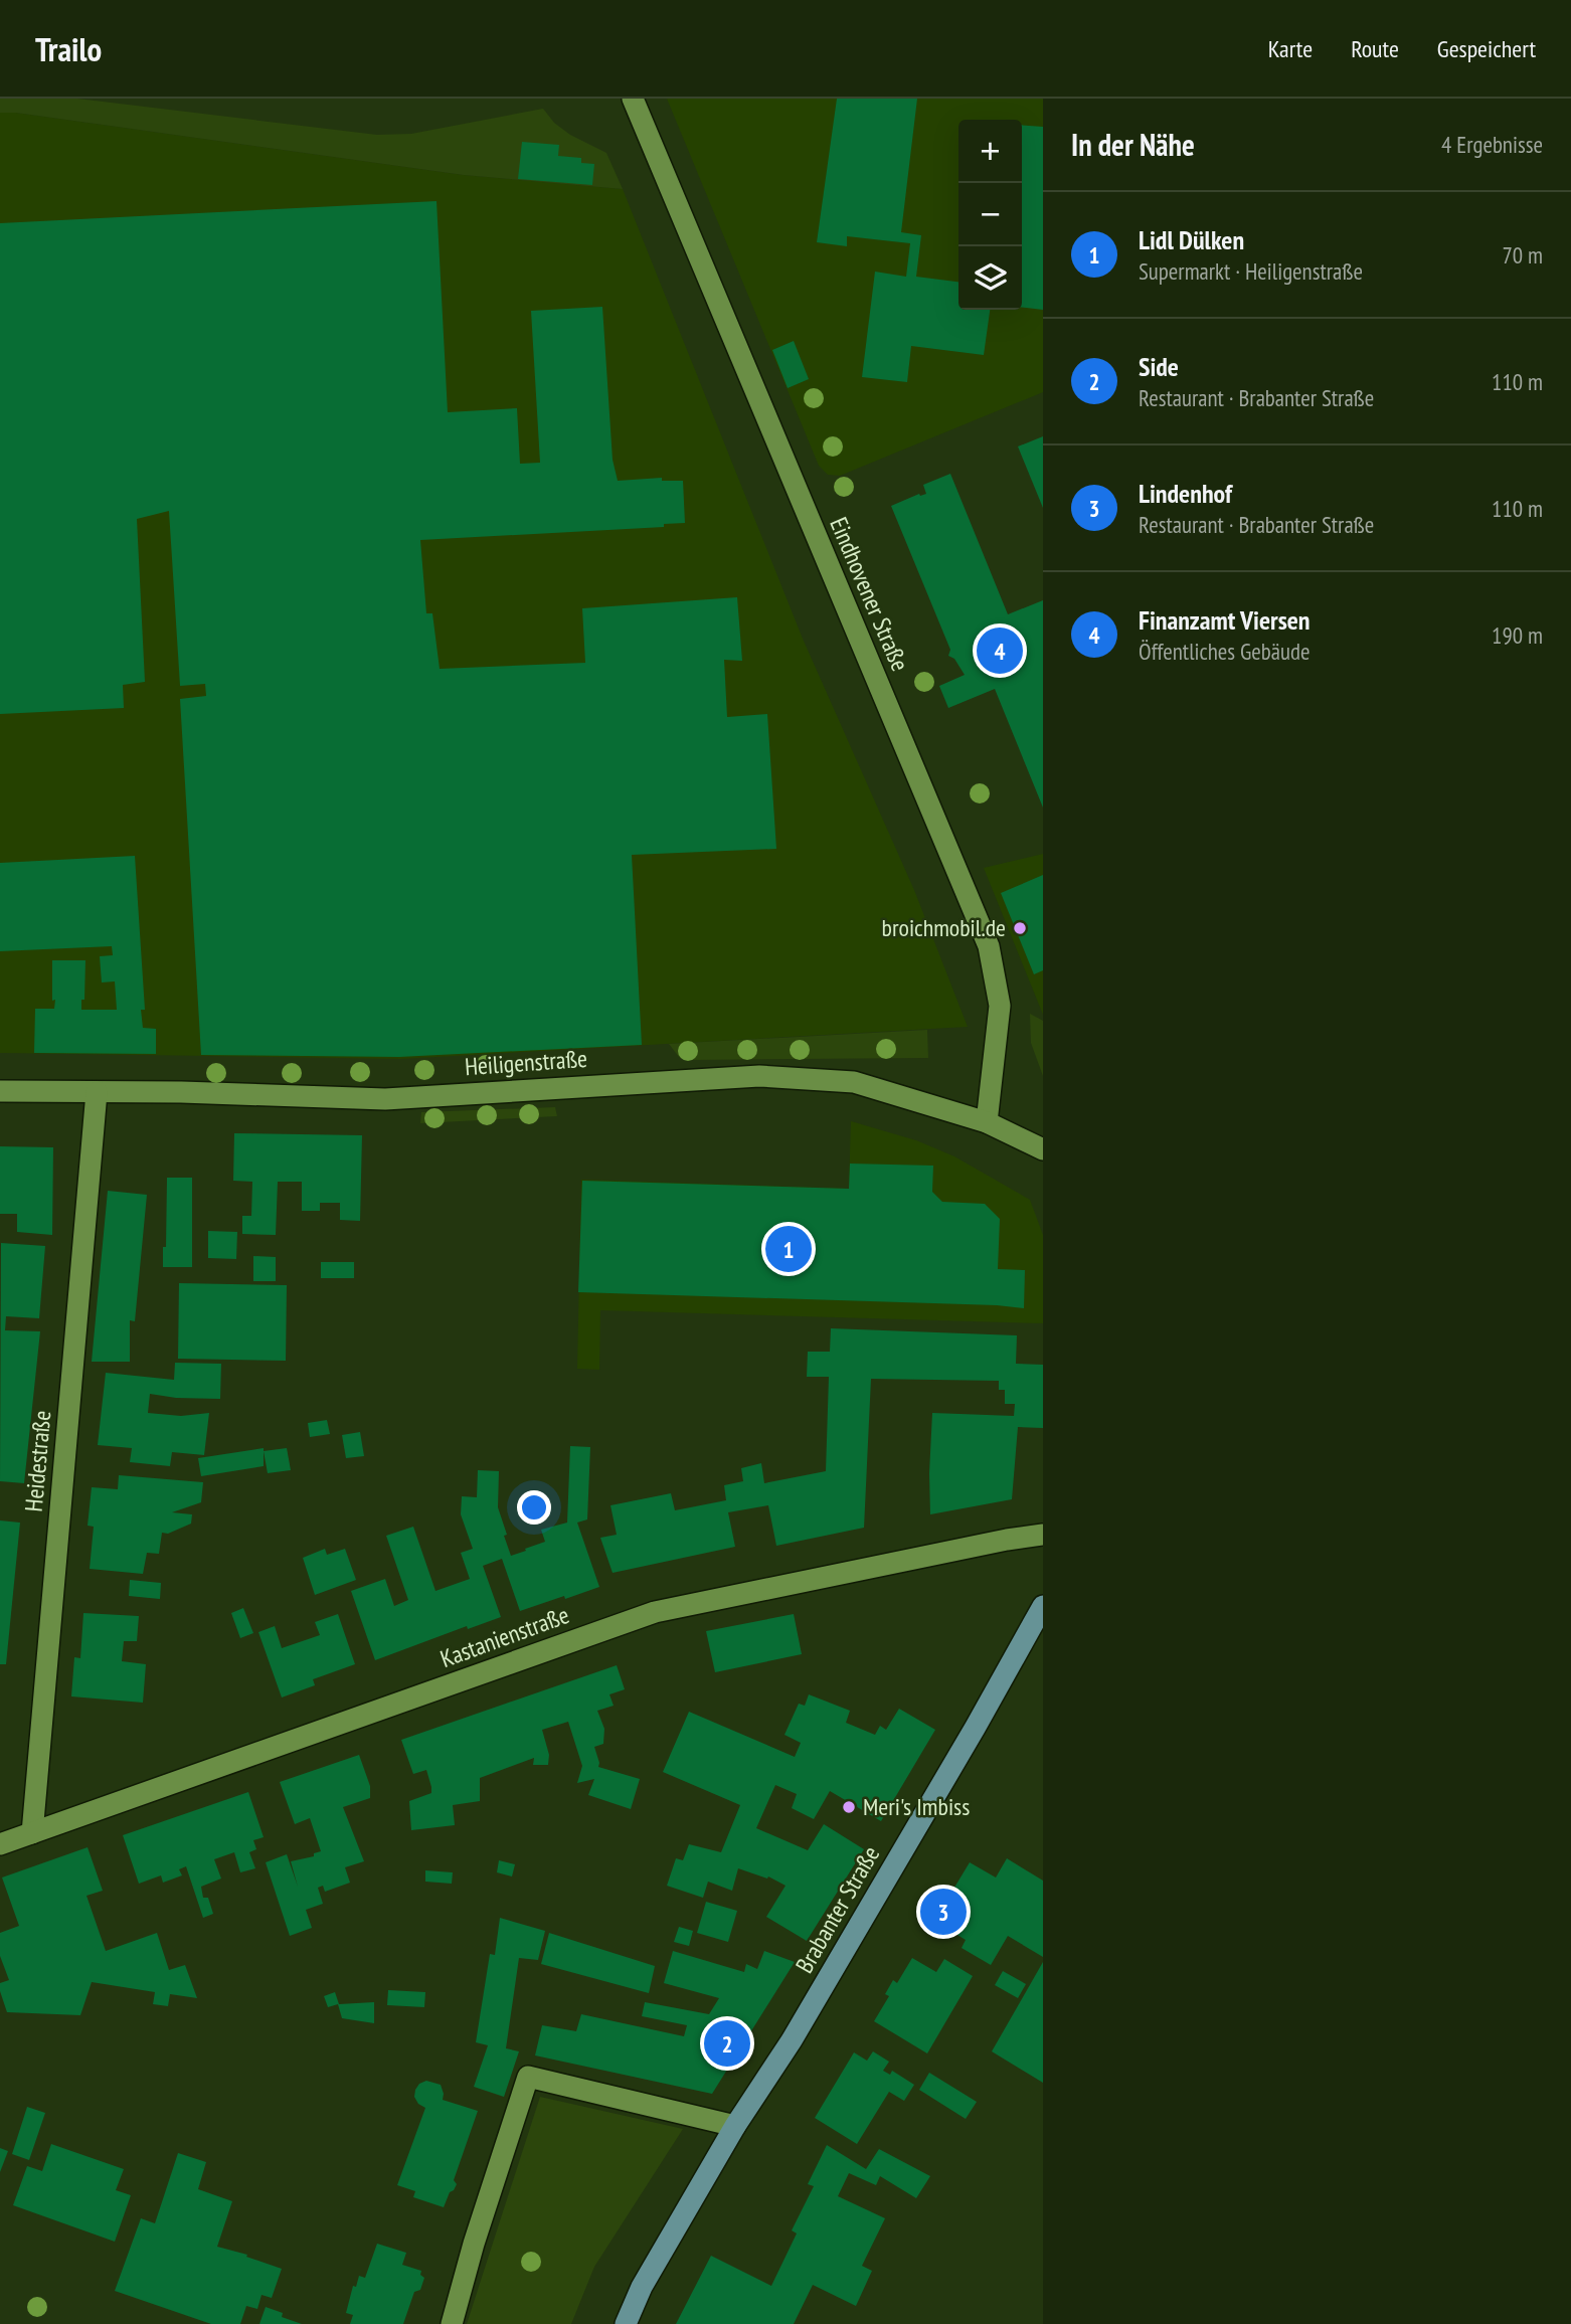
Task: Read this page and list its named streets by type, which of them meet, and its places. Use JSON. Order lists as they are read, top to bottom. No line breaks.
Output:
{"streets":{"main road":["Brabanter Straße"],"street":["Eindhovener Straße","Heiligenstraße","Heidestraße","Kastanienstraße"]},"crossings":[["Eindhovener Straße","Heiligenstraße"],["Heiligenstraße","Heidestraße"],["Heidestraße","Kastanienstraße"]],"places":["broichmobil.de","Meri's Imbiss"],"page":{"header":"Trailo","nav":["Karte","Route","Gespeichert"],"heading":["In der Nähe","4 Ergebnisse"],"map_buttons":["+","−"],"list":[{"mark":"1","name":"Lidl Dülken","note":"Supermarkt · Heiligenstraße","value":"70 m"},{"mark":"2","name":"Side","note":"Restaurant · Brabanter Straße","value":"110 m"},{"mark":"3","name":"Lindenhof","note":"Restaurant · Brabanter Straße","value":"110 m"},{"mark":"4","name":"Finanzamt Viersen","note":"Öffentliches Gebäude","value":"190 m"}],"pins":["4","1","3","2"]}}
